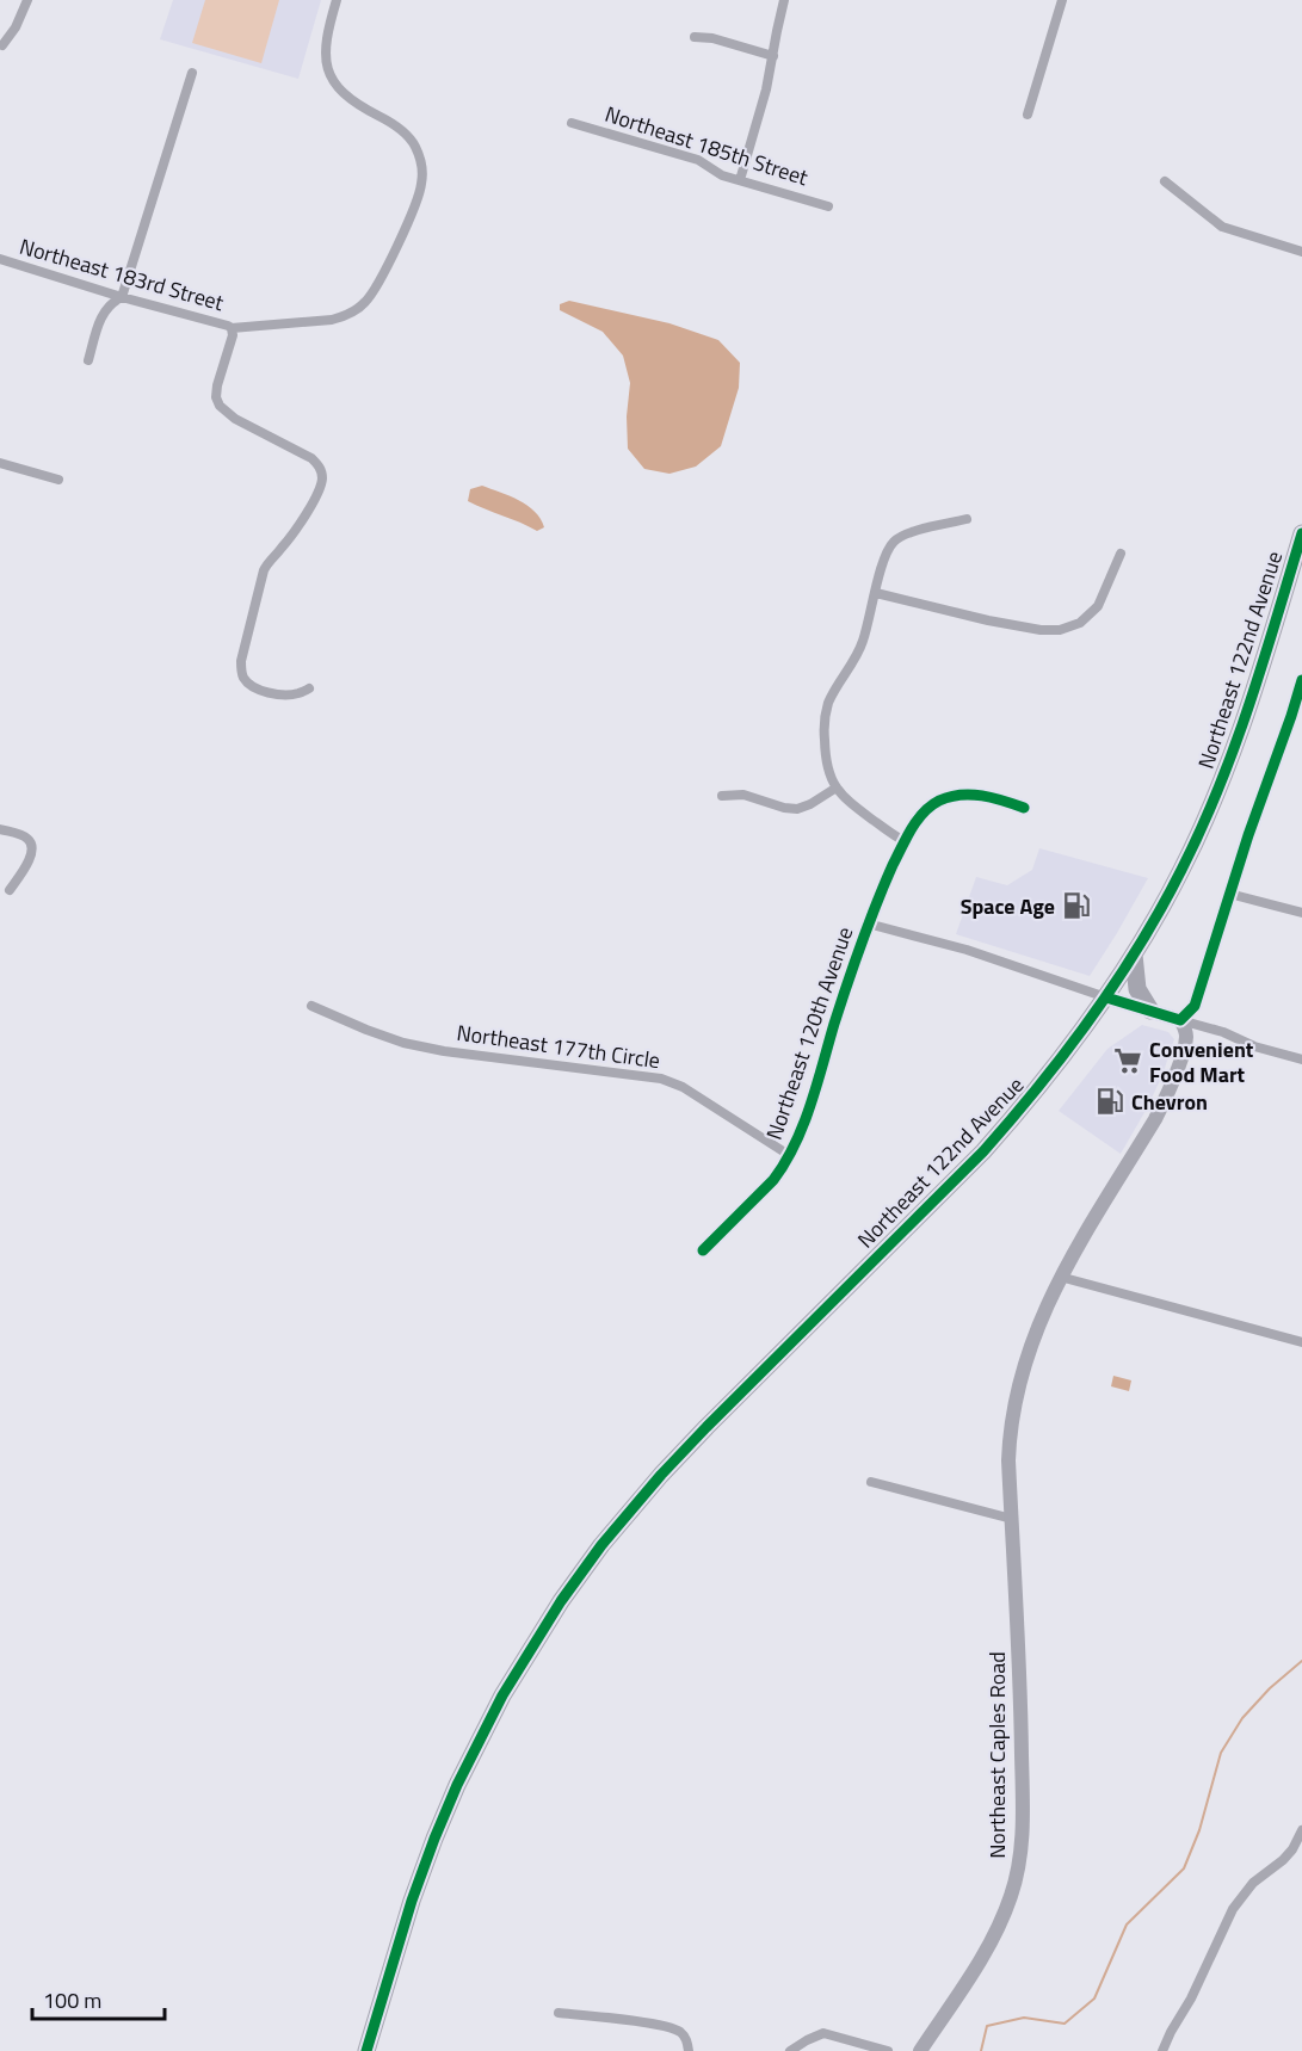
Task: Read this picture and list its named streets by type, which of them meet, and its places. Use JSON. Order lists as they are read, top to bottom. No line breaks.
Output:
{"streets":{"highway":["Northeast 122nd Avenue"],"main road":["Northeast Caples Road"],"street":["Northeast 185th Street","Northeast 183rd Street","Northeast 120th Avenue","Northeast 177th Circle"]},"crossings":[["Northeast 120th Avenue","Northeast 177th Circle"]],"places":{"fuel station":["Space Age","Chevron"],"supermarket":["Convenient Food Mart"]},"scale_bar":"100 m"}
